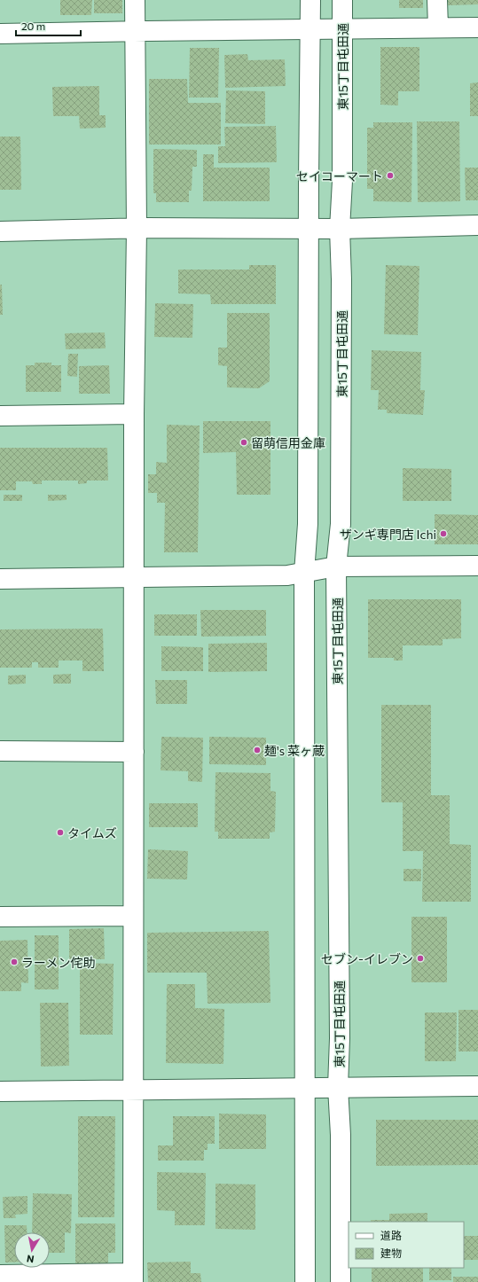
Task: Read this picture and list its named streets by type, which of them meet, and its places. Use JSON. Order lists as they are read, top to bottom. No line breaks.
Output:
{"streets":{"street":["東15丁目屯田通"]},"places":["セイコーマート","留萌信用金庫","ザンギ専門店 Ichi","麺's 菜ヶ蔵","タイムズ","セブン-イレブン","ラーメン侘助"],"legend":["道路","建物"],"scale_bar":"20 m","north":"bottom"}
